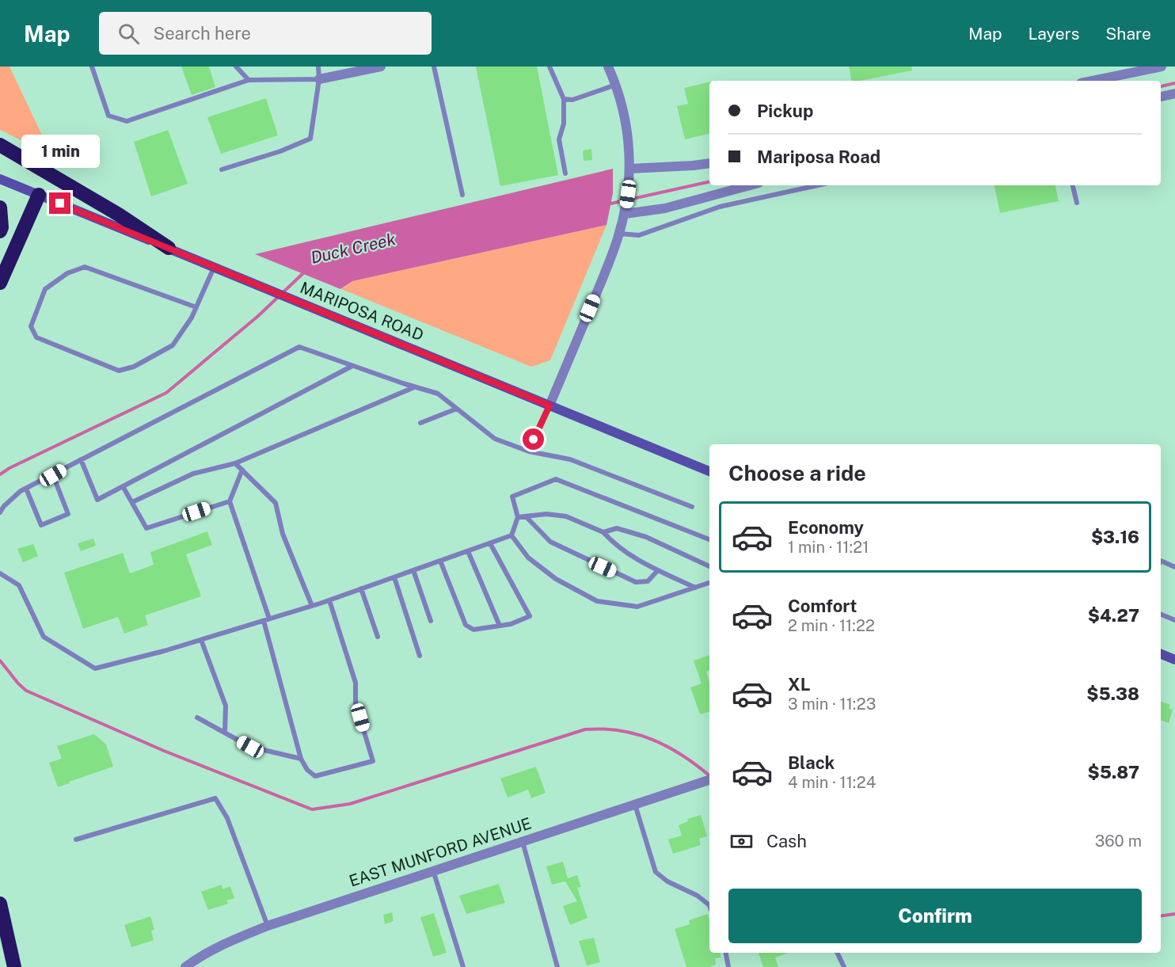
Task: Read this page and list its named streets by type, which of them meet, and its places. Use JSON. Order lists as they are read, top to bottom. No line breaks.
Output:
{"streets":{"main road":["MARIPOSA ROAD"],"street":["EAST MUNFORD AVENUE"]},"water":["Duck Creek"],"page":{"header":"Map","search":"Search here","nav":["Map","Layers","Share"],"banner":["Pickup","Mariposa Road"],"bubble":"1 min","heading":"Choose a ride","list":[{"name":"Economy","note":"1 min · 11:21","value":"$3.16"},{"name":"Comfort","note":"2 min · 11:22","value":"$4.27"},{"name":"XL","note":"3 min · 11:23","value":"$5.38"},{"name":"Black","note":"4 min · 11:24","value":"$5.87"}],"pay":["Cash","360 m"],"buttons":"Confirm"}}
